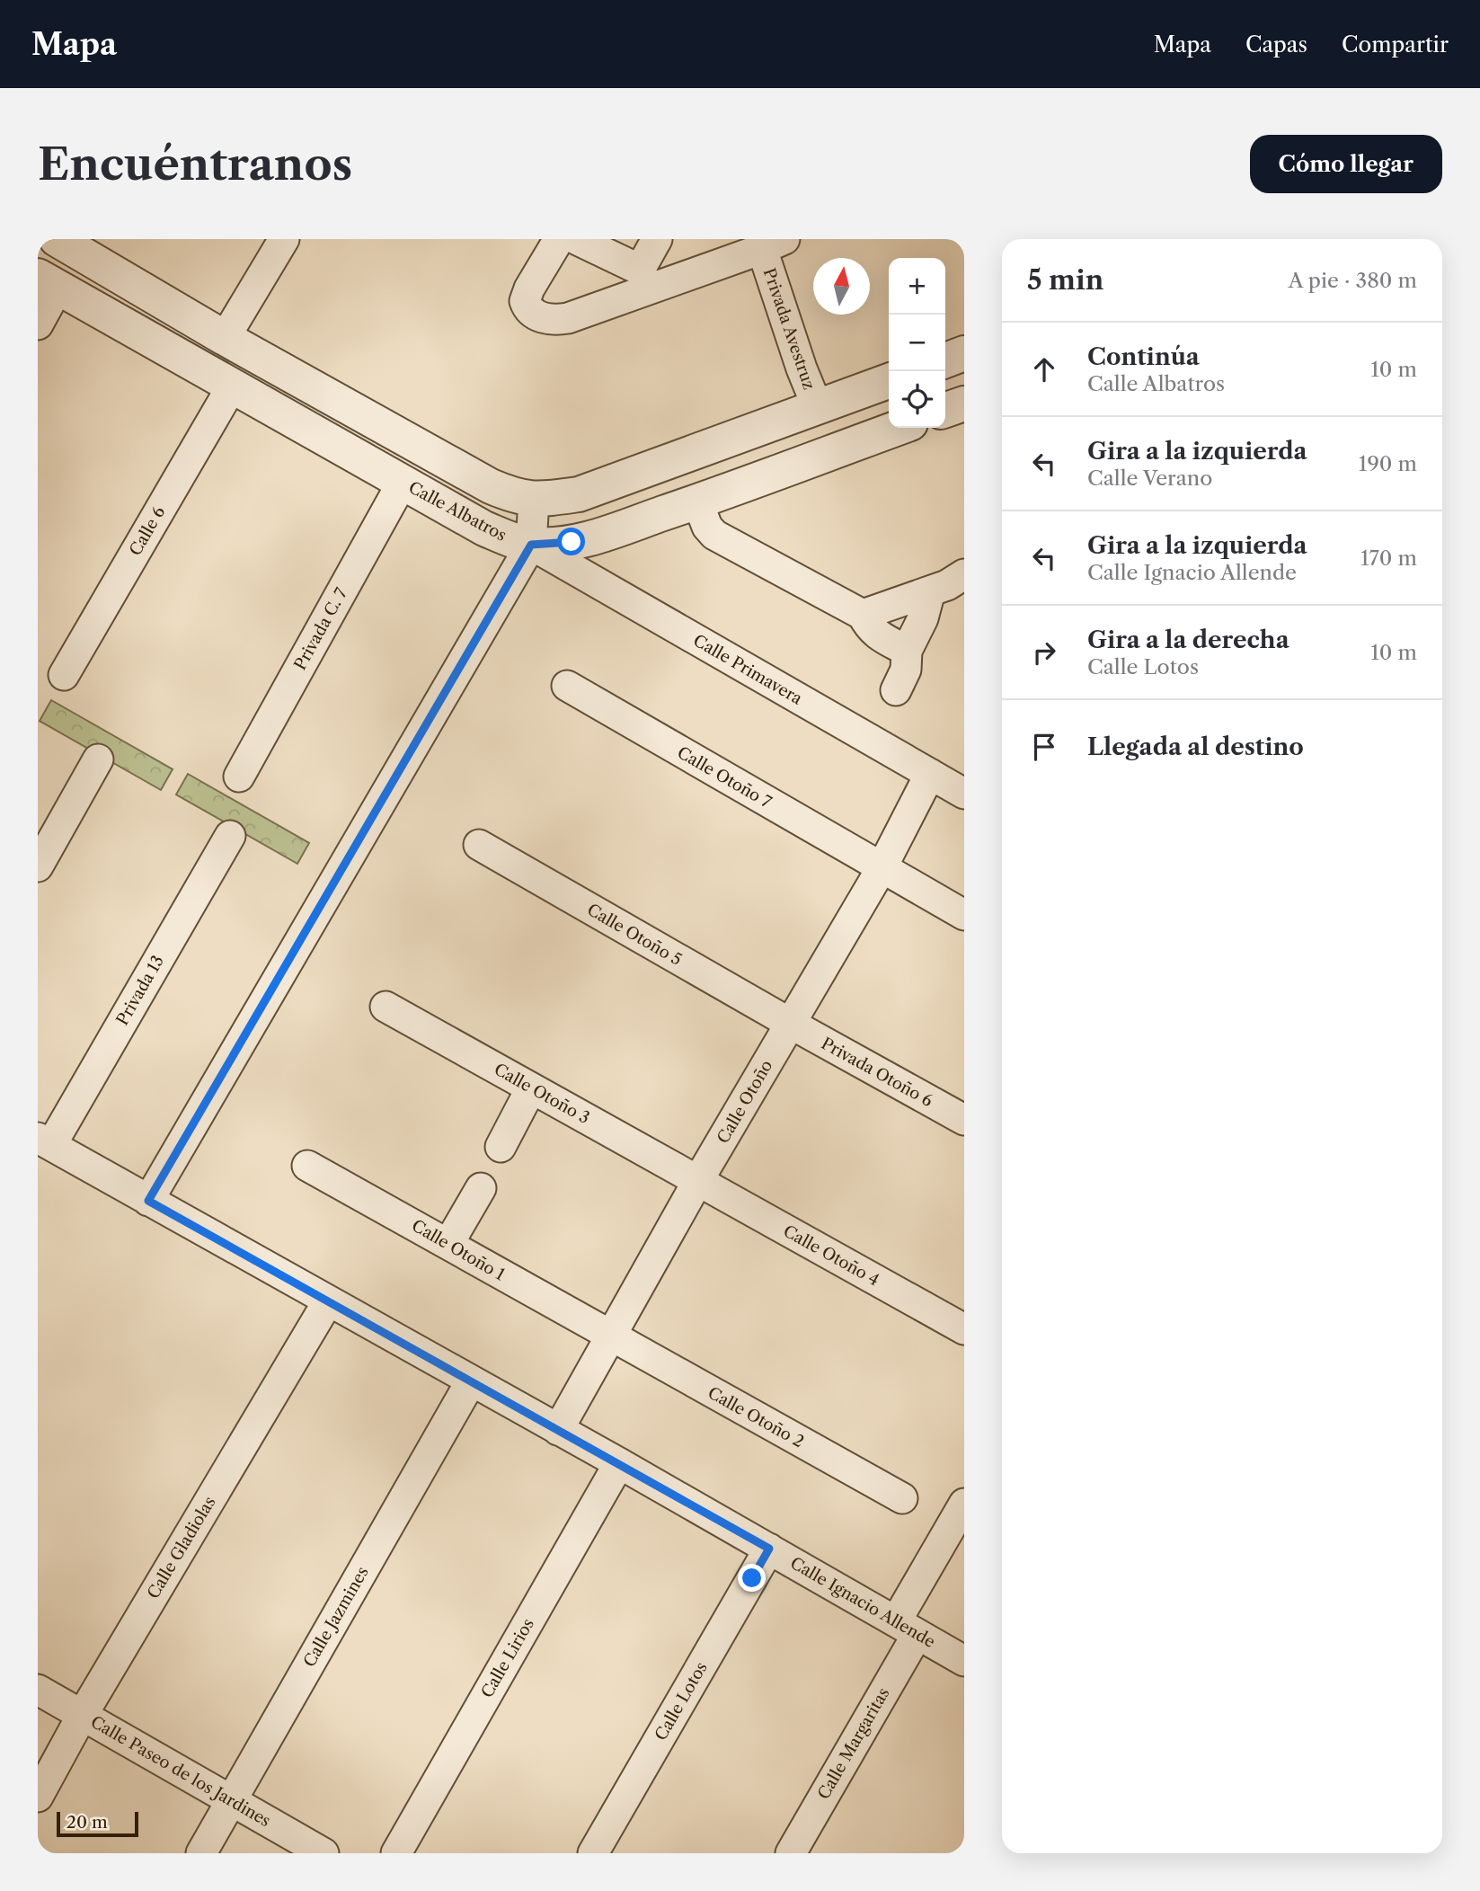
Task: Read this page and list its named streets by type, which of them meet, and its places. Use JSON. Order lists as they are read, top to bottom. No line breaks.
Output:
{"streets":{"street":["Privada Avestruz","Calle Albatros","Calle 6","Privada C. 7","Calle Primavera","Calle Otoño 7","Calle Otoño 5","Privada 13","Privada Otoño 6","Calle Otoño 3","Calle Otoño","Calle Otoño 1","Calle Otoño 4","Calle Otoño 2","Calle Gladiolas","Calle Ignacio Allende","Calle Jazmines","Calle Lirios","Calle Lotos","Calle Margaritas","Calle Paseo de los Jardines"]},"crossings":[["Calle Albatros","Calle 6"],["Calle Albatros","Privada C. 7"],["Calle Albatros","Calle Primavera"],["Calle Primavera","Calle Otoño"],["Calle Otoño 7","Calle Otoño"],["Calle Otoño 5","Privada Otoño 6"],["Calle Otoño 5","Calle Otoño"],["Privada 13","Calle Ignacio Allende"],["Privada Otoño 6","Calle Otoño"],["Calle Otoño 3","Calle Otoño"],["Calle Otoño 3","Calle Otoño 4"],["Calle Otoño","Calle Otoño 1"],["Calle Otoño","Calle Otoño 4"],["Calle Otoño","Calle Otoño 2"],["Calle Otoño","Calle Ignacio Allende"],["Calle Otoño 1","Calle Otoño 2"],["Calle Gladiolas","Calle Ignacio Allende"],["Calle Gladiolas","Calle Paseo de los Jardines"],["Calle Ignacio Allende","Calle Jazmines"],["Calle Ignacio Allende","Calle Lirios"],["Calle Ignacio Allende","Calle Lotos"],["Calle Ignacio Allende","Calle Margaritas"],["Calle Jazmines","Calle Paseo de los Jardines"]],"scale_bar":"20 m","north":"top","page":{"header":"Mapa","nav":["Mapa","Capas","Compartir"],"buttons":"Cómo llegar","title":"Encuéntranos","heading":["5 min","A pie · 380 m"],"map_buttons":["+","−"],"list":[["Continúa","Calle Albatros","10 m"],["Gira a la izquierda","Calle Verano","190 m"],["Gira a la izquierda","Calle Ignacio Allende","170 m"],["Gira a la derecha","Calle Lotos","10 m"],"Llegada al destino"],"scale":"20 m"}}
